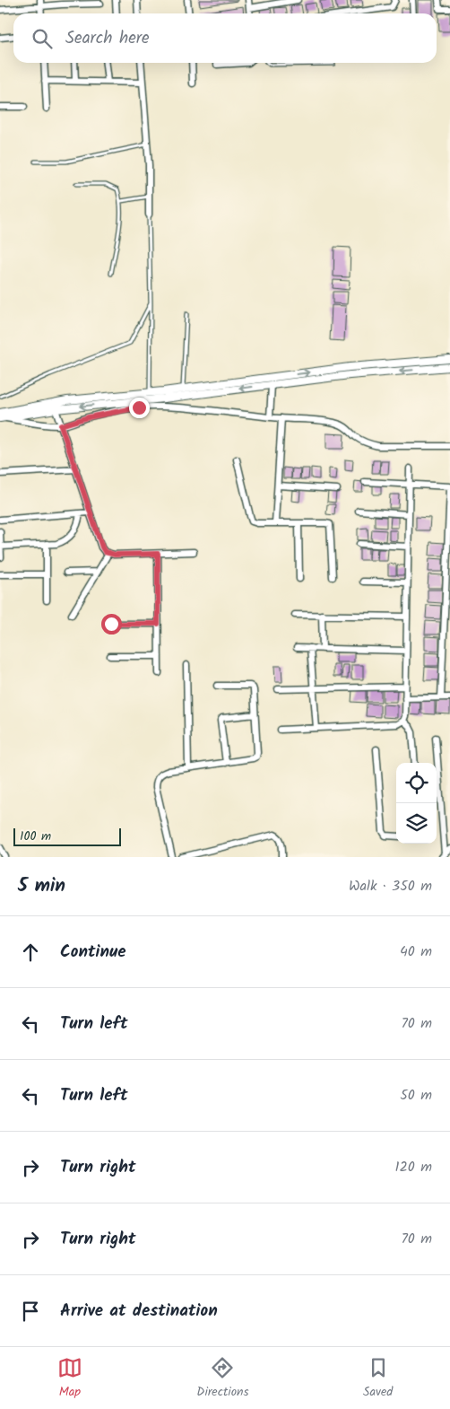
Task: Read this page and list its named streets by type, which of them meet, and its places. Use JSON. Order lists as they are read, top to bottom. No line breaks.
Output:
{"scale_bar":"100 m","page":{"search":"Search here","scale":"100 m","heading":["5 min","Walk · 350 m"],"list":[["Continue","40 m"],["Turn left","70 m"],["Turn left","50 m"],["Turn right","120 m"],["Turn right","70 m"],"Arrive at destination"],"nav":["Map","Directions","Saved"]}}
